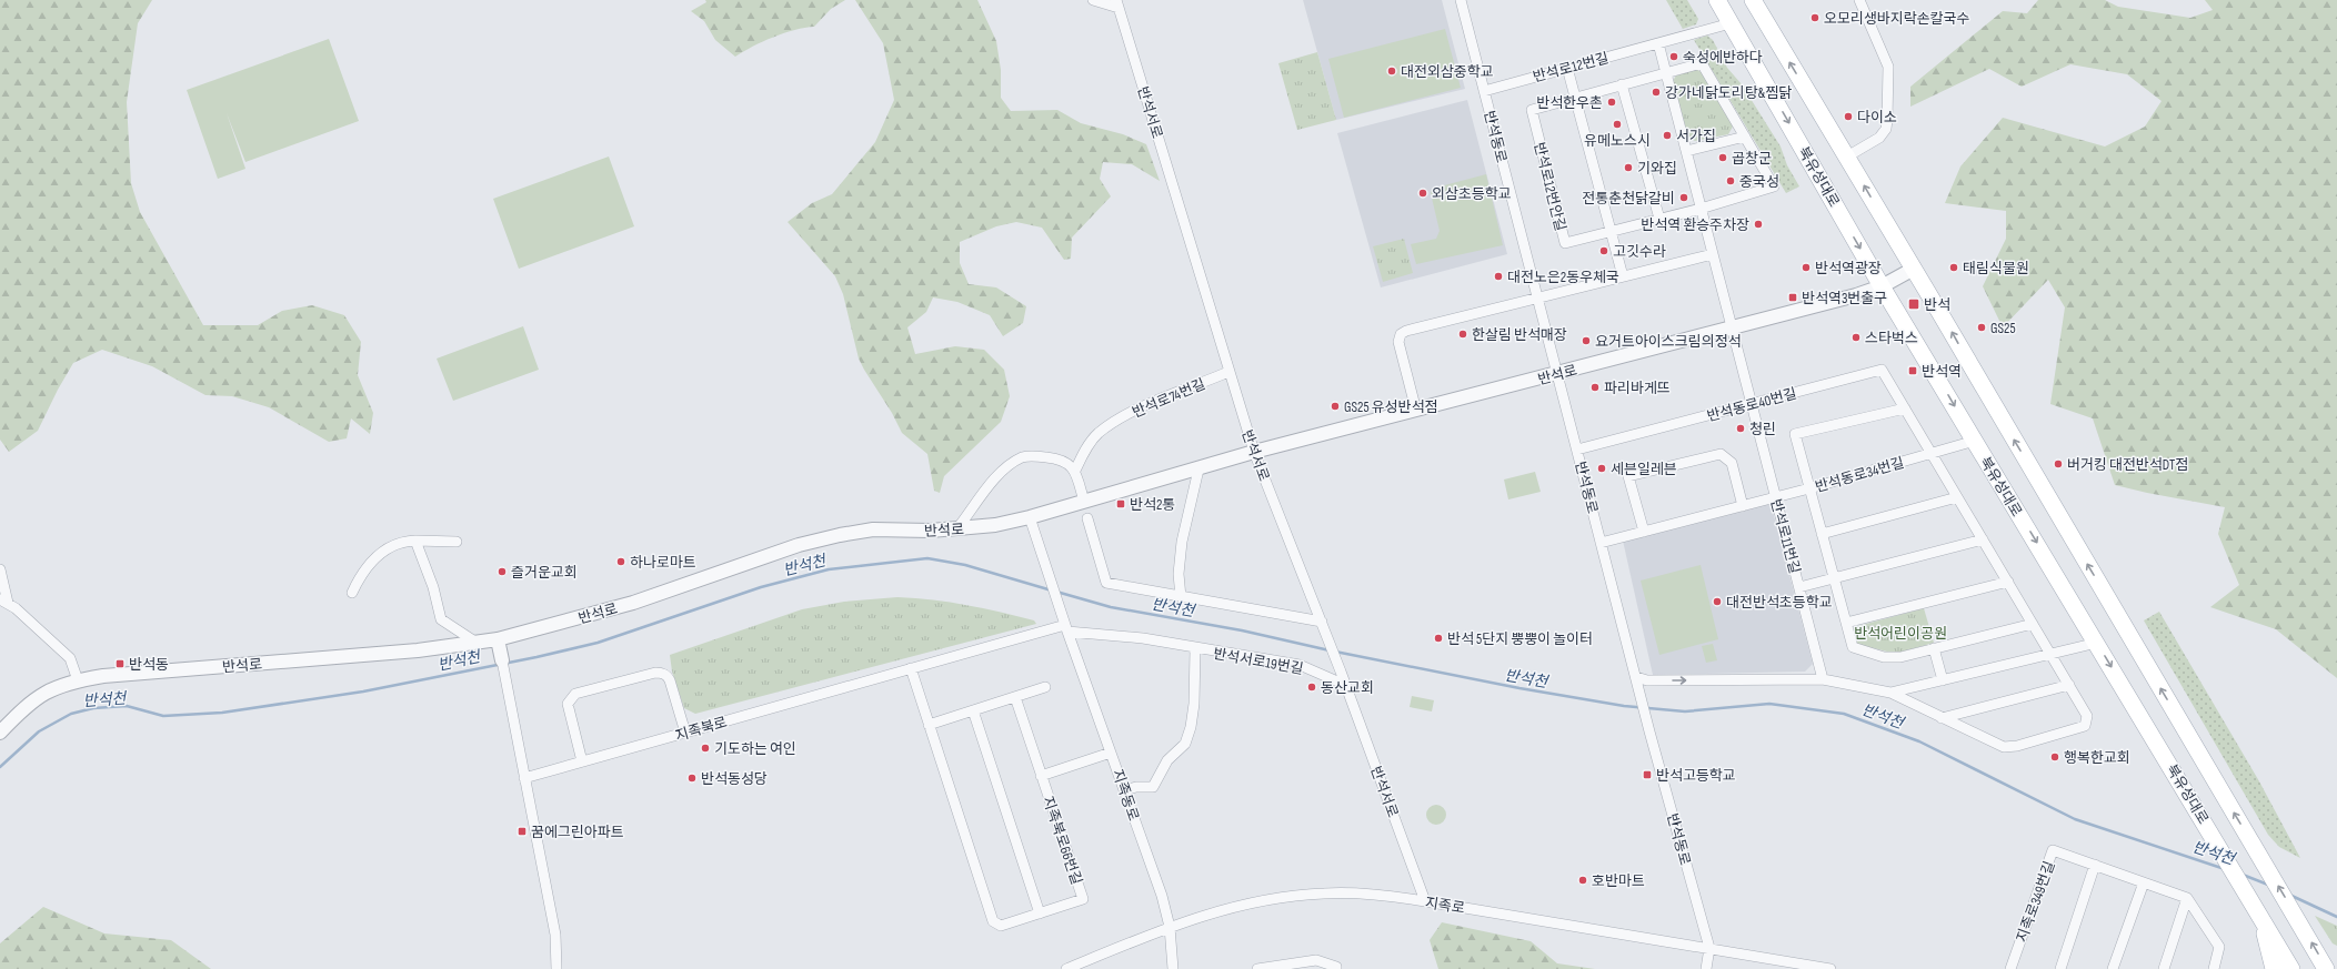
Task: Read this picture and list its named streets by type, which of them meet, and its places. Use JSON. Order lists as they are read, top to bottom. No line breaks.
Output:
{"streets":{"main road":["북유성대로"],"street":["반석로12번길","반석서로","반석동로","반석로12번안길","반석로","반석로74번길","반석동로40번길","반석동로34번길","반석로11번길","반석서로19번길","지족북로","지족동로","지족북로66번길","지족로349번길","지족로"]},"crossings":[["반석로12번길","반석동로"],["반석로12번길","북유성대로"],["반석서로","반석로"],["반석서로","반석로74번길"],["반석서로","반석서로19번길"],["반석서로","지족로"],["반석동로","반석로"],["반석동로","반석동로40번길"],["반석동로","반석동로34번길"],["반석동로","지족로"],["북유성대로","반석로"],["북유성대로","반석동로34번길"],["반석로","반석로11번길"],["반석로","지족동로"],["반석동로40번길","반석동로34번길"],["반석동로40번길","반석로11번길"],["반석동로34번길","반석로11번길"],["반석서로19번길","지족북로"],["반석서로19번길","지족동로"],["지족북로","지족동로"],["지족북로","지족북로66번길"],["지족동로","지족로"]],"water":["반석천"],"parks":["반석어린이공원"],"places":{"other":["오모리생바지락손칼국수","숙성에반하다","대전외삼중학교","강가네닭도리탕&찜닭","반석한우촌","다이소","유메노스시","서가집","곱창군","기와집","중국성","외삼초등학교","전통춘천닭갈비","반석역 환승주차장","고깃수라","반석역광장","태림식물원","대전노은2동우체국","GS25","한살림 반석매장","스타벅스","요거트아이스크림의정석","파리바게뜨","GS25 유성반석점","청린","버거킹 대전반석DT점","세븐일레븐","하나로마트","즐거운교회","대전반석초등학교","반석 5단지 뿡뿡이 놀이터","동산교회","기도하는 여인","행복한교회","반석동성당","호반마트"],"transit":["반석역3번출구","반석","반석역","반석2통","반석동","반석고등학교","꿈에그린아파트"]}}
